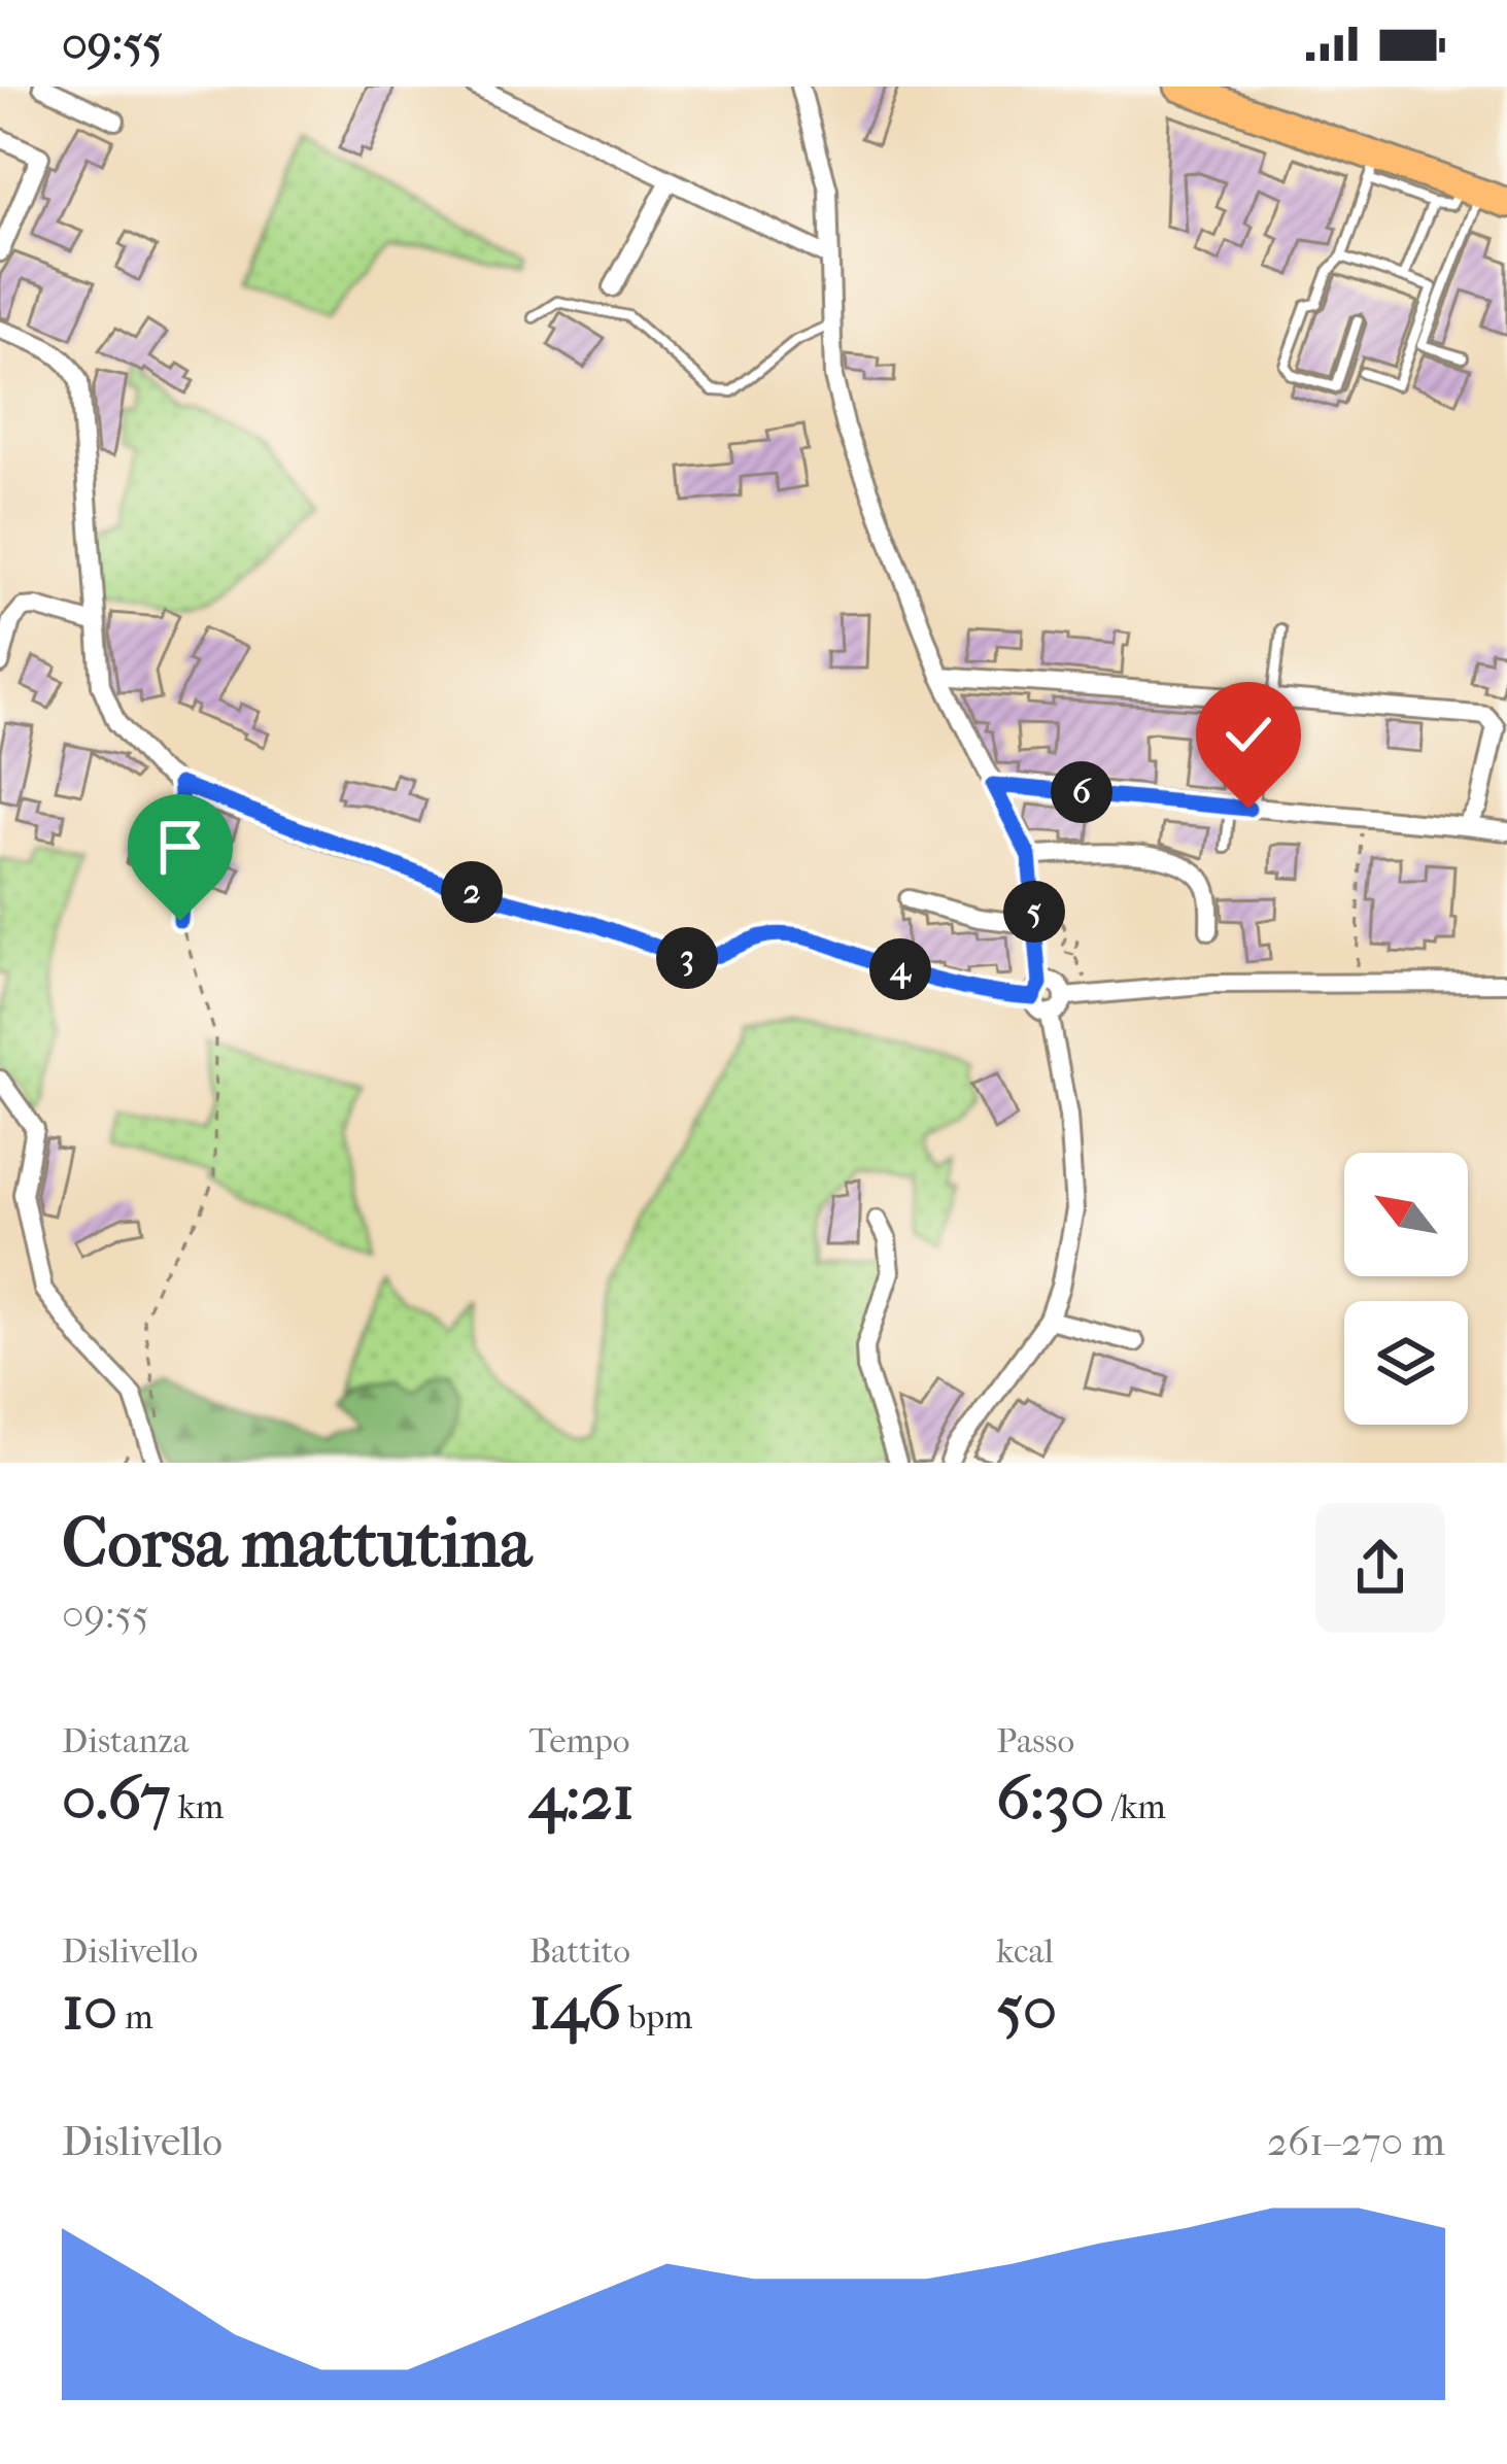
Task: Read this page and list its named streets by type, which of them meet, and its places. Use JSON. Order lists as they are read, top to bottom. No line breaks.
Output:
{"north":"top left","page":{"status":"09:55","pins":["6","2","5","3","4"],"heading":["Corsa mattutina","09:55"],"stats":[["Distanza","0.67 km"],["Tempo","4:21"],["Passo","6:30 /km"],["Dislivello","10 m"],["Battito","146 bpm"],["kcal","50"]],"chart":["Dislivello","261–270 m"]}}
